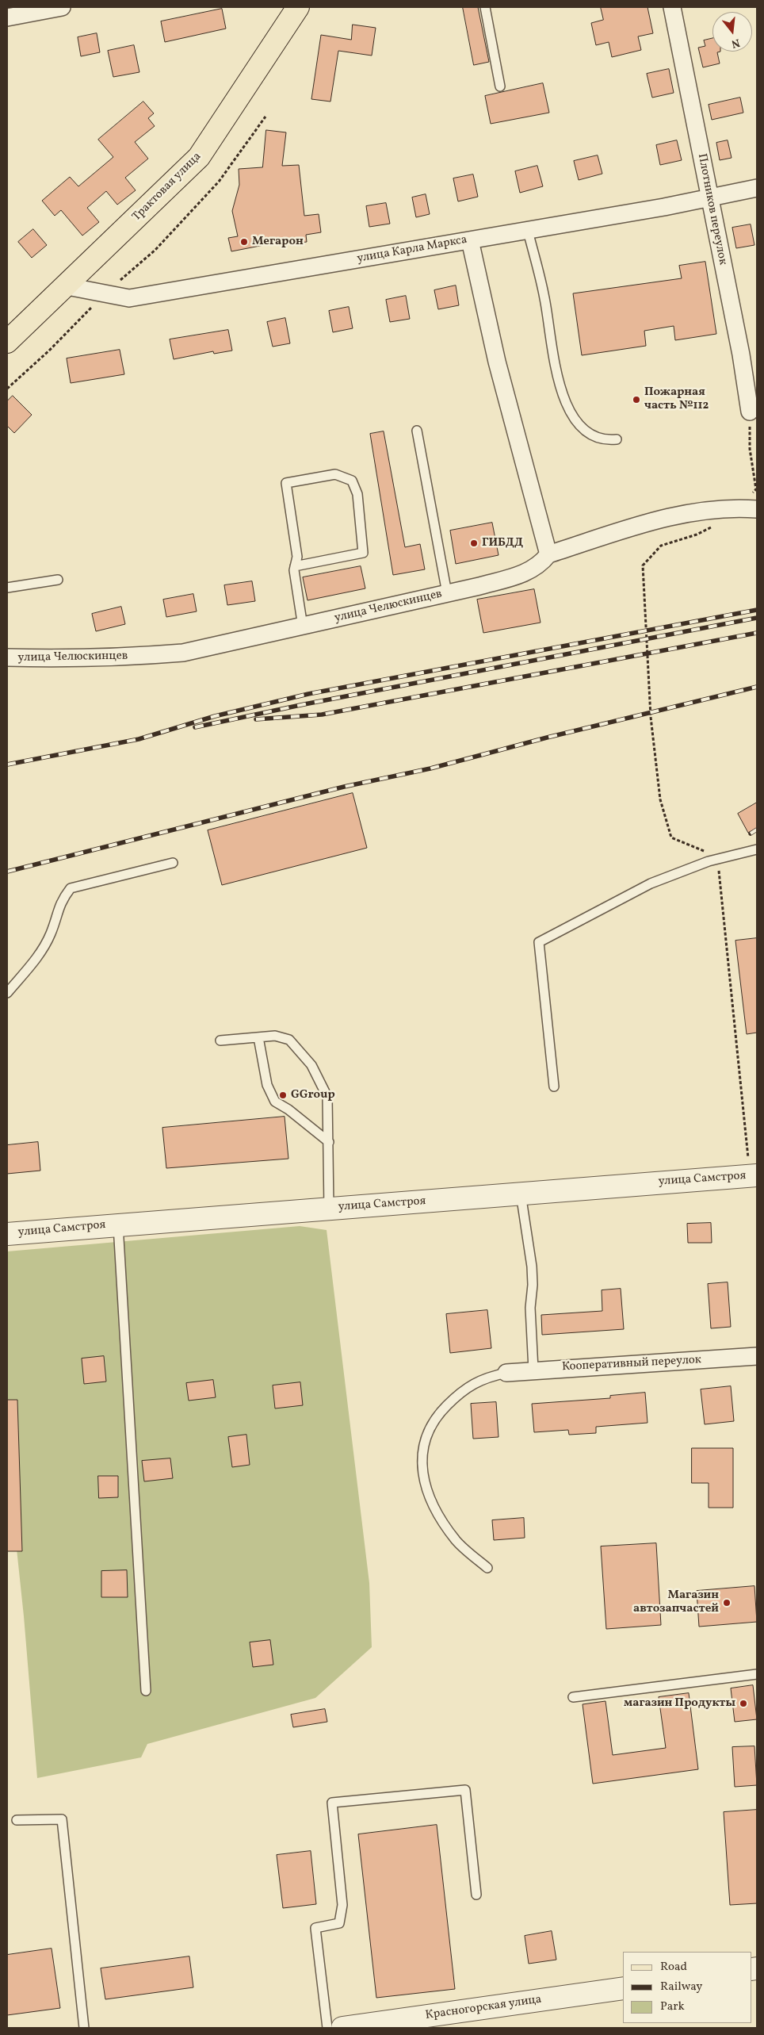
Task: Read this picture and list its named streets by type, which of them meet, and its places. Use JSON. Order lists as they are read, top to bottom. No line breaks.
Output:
{"streets":{"main road":["Трактовая улица"],"street":["Плотников переулок","улица Карла Маркса","улица Челюскинцев","улица Самстроя","Кооперативный переулок","Красногорская улица"]},"crossings":[["Трактовая улица","улица Карла Маркса"],["Плотников переулок","улица Карла Маркса"]],"places":["Мегарон","Пожарная часть №112","ГИБДД","GGroup","Магазин автозапчастей","магазин Продукты"],"legend":["Road","Railway","Park"],"north":"bottom"}
